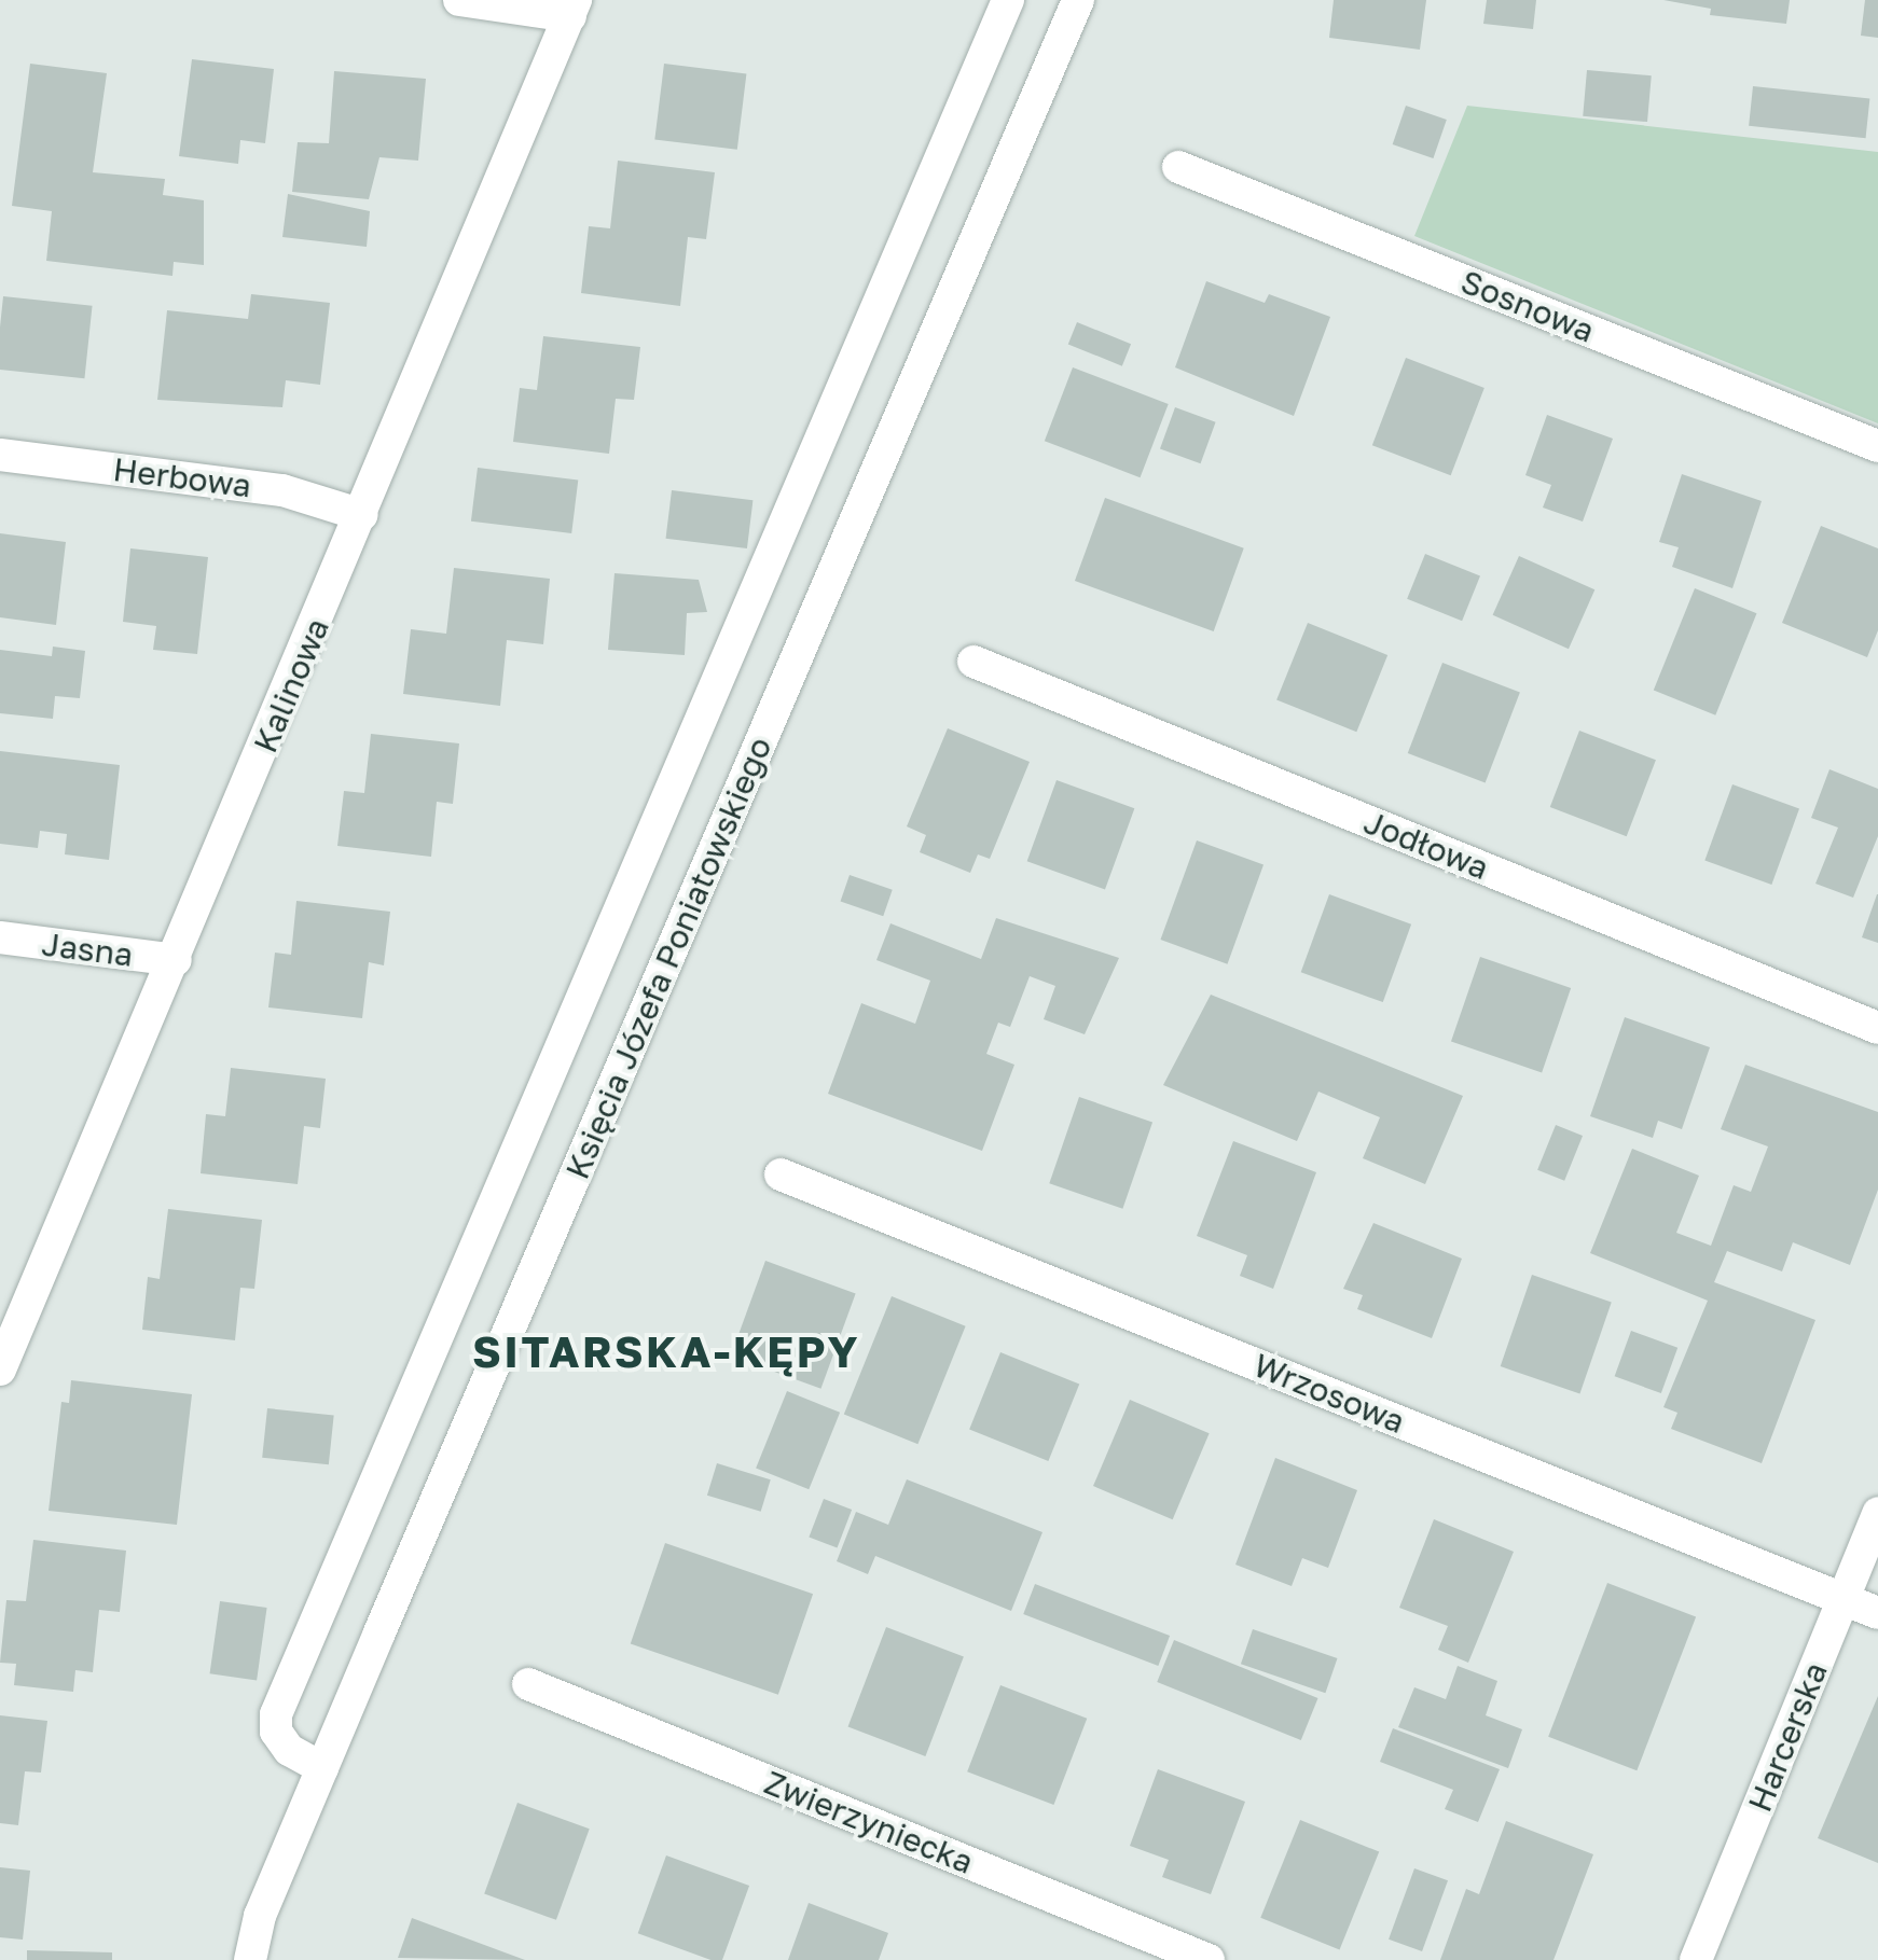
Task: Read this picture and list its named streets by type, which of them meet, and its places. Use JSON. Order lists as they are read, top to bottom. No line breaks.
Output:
{"streets":{"street":["Sosnowa","Herbowa","Kalinowa","Jodłowa","Jasna","Księcia Józefa Poniatowskiego","Wrzosowa","Harcerska","Zwierzyniecka"]},"crossings":[["Herbowa","Kalinowa"],["Kalinowa","Jasna"],["Wrzosowa","Harcerska"]],"districts":["SITARSKA-KĘPY"]}
